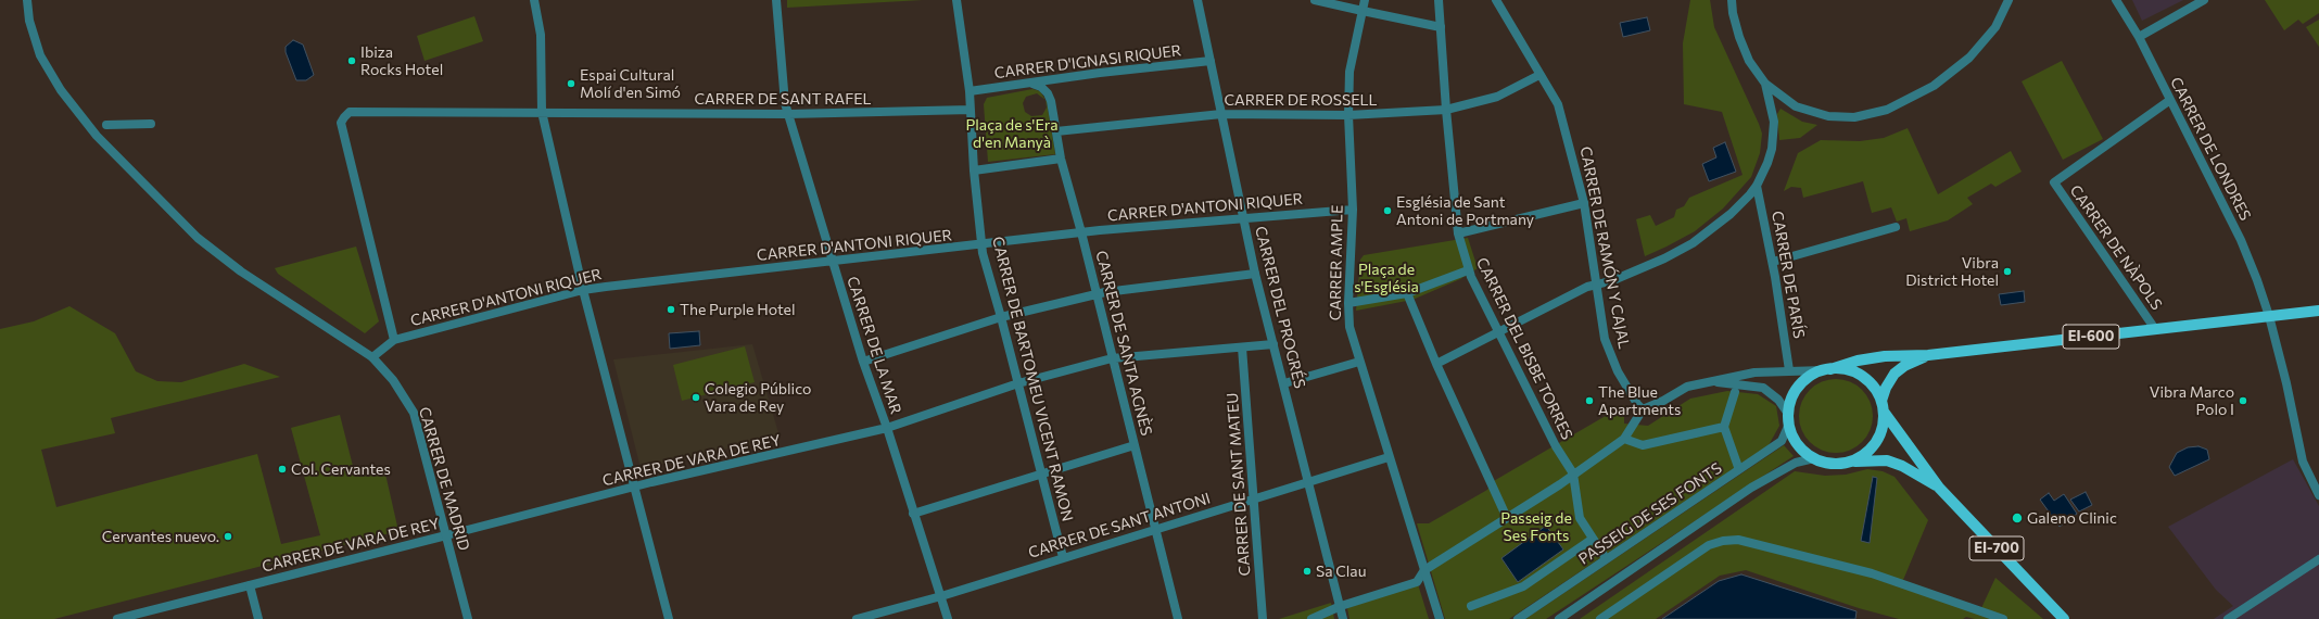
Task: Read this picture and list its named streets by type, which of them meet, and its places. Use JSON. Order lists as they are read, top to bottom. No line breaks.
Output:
{"streets":{"main road":["EI-600","EI-700"],"street":["CARRER D'IGNASI RIQUER","CARRER DE SANT RAFEL","CARRER DE ROSSELL","CARRER DE LONDRES","CARRER D'ANTONI RIQUER","CARRER DE RAMÓN Y CAJAL","CARRER DE NÀPOLS","CARRER AMPLE","CARRER DE PARÍS","CARRER DEL PROGRÉS","CARRER DE SANTA AGNÈS","CARRER DE LA MAR","CARRER DEL BISBE TORRES","CARRER DE BARTOMEU VICENT RAMON","CARRER DE VARA DE REY","CARRER DE MADRID","CARRER DE SANT MATEU","PASSEIG DE SES FONTS","CARRER DE SANT ANTONI"]},"crossings":[["CARRER D'IGNASI RIQUER","CARRER DEL PROGRÉS"],["CARRER D'IGNASI RIQUER","CARRER DE SANTA AGNÈS"],["CARRER D'IGNASI RIQUER","CARRER DE BARTOMEU VICENT RAMON"],["CARRER DE SANT RAFEL","CARRER D'ANTONI RIQUER"],["CARRER DE SANT RAFEL","CARRER DE LA MAR"],["CARRER DE SANT RAFEL","CARRER DE BARTOMEU VICENT RAMON"],["CARRER DE ROSSELL","CARRER DE RAMÓN Y CAJAL"],["CARRER DE ROSSELL","CARRER AMPLE"],["CARRER DE ROSSELL","CARRER DEL PROGRÉS"],["CARRER DE ROSSELL","CARRER DE SANTA AGNÈS"],["CARRER DE ROSSELL","CARRER DEL BISBE TORRES"],["CARRER DE LONDRES","CARRER DE NÀPOLS"],["CARRER DE LONDRES","EI-600"],["CARRER D'ANTONI RIQUER","CARRER AMPLE"],["CARRER D'ANTONI RIQUER","CARRER DEL PROGRÉS"],["CARRER D'ANTONI RIQUER","CARRER DE SANTA AGNÈS"],["CARRER D'ANTONI RIQUER","CARRER DE LA MAR"],["CARRER D'ANTONI RIQUER","CARRER DE BARTOMEU VICENT RAMON"],["CARRER D'ANTONI RIQUER","CARRER DE MADRID"],["CARRER DE NÀPOLS","EI-600"],["CARRER AMPLE","CARRER DE SANT ANTONI"],["CARRER DEL PROGRÉS","CARRER DE VARA DE REY"],["CARRER DEL PROGRÉS","CARRER DE SANT ANTONI"],["EI-600","PASSEIG DE SES FONTS"],["EI-600","EI-700"],["CARRER DE SANTA AGNÈS","CARRER DE VARA DE REY"],["CARRER DE SANTA AGNÈS","CARRER DE SANT ANTONI"],["CARRER DE LA MAR","CARRER DE VARA DE REY"],["CARRER DE LA MAR","CARRER DE SANT ANTONI"],["CARRER DE BARTOMEU VICENT RAMON","CARRER DE VARA DE REY"],["CARRER DE BARTOMEU VICENT RAMON","CARRER DE SANT ANTONI"],["CARRER DE VARA DE REY","CARRER DE MADRID"],["CARRER DE VARA DE REY","CARRER DE SANT MATEU"],["CARRER DE SANT MATEU","CARRER DE SANT ANTONI"],["PASSEIG DE SES FONTS","EI-700"]],"parks":["Plaça de s'Era d'en Manyà","Plaça de s'Església","Passeig de Ses Fonts"],"places":["Ibiza Rocks Hotel","Espai Cultural Molí d'en Simó","Església de Sant Antoni de Portmany","Vibra District Hotel","The Purple Hotel","Colegio Público Vara de Rey","The Blue Apartments","Vibra Marco Polo I","Col. Cervantes","Galeno Clinic","Cervantes nuevo.","Sa Clau"]}
